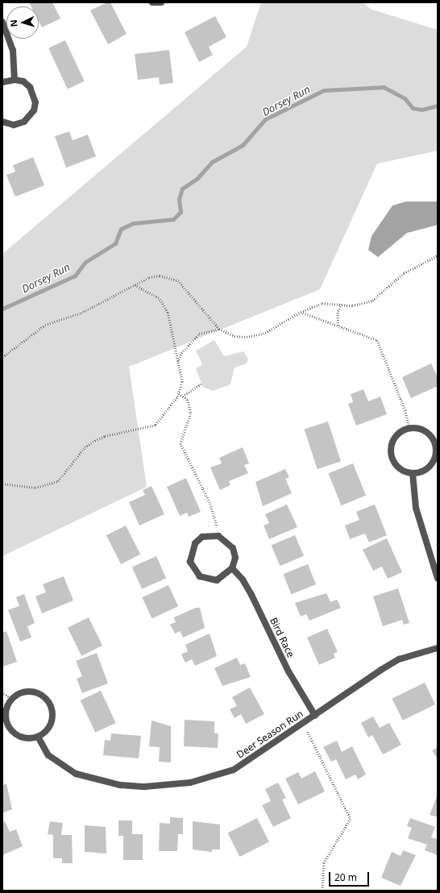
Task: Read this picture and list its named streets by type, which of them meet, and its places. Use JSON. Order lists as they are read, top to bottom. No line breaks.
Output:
{"streets":{"street":["Bird Race","Deer Season Run"]},"crossings":[["Bird Race","Deer Season Run"]],"water":["Dorsey Run"],"scale_bar":"20 m","north":"left"}
